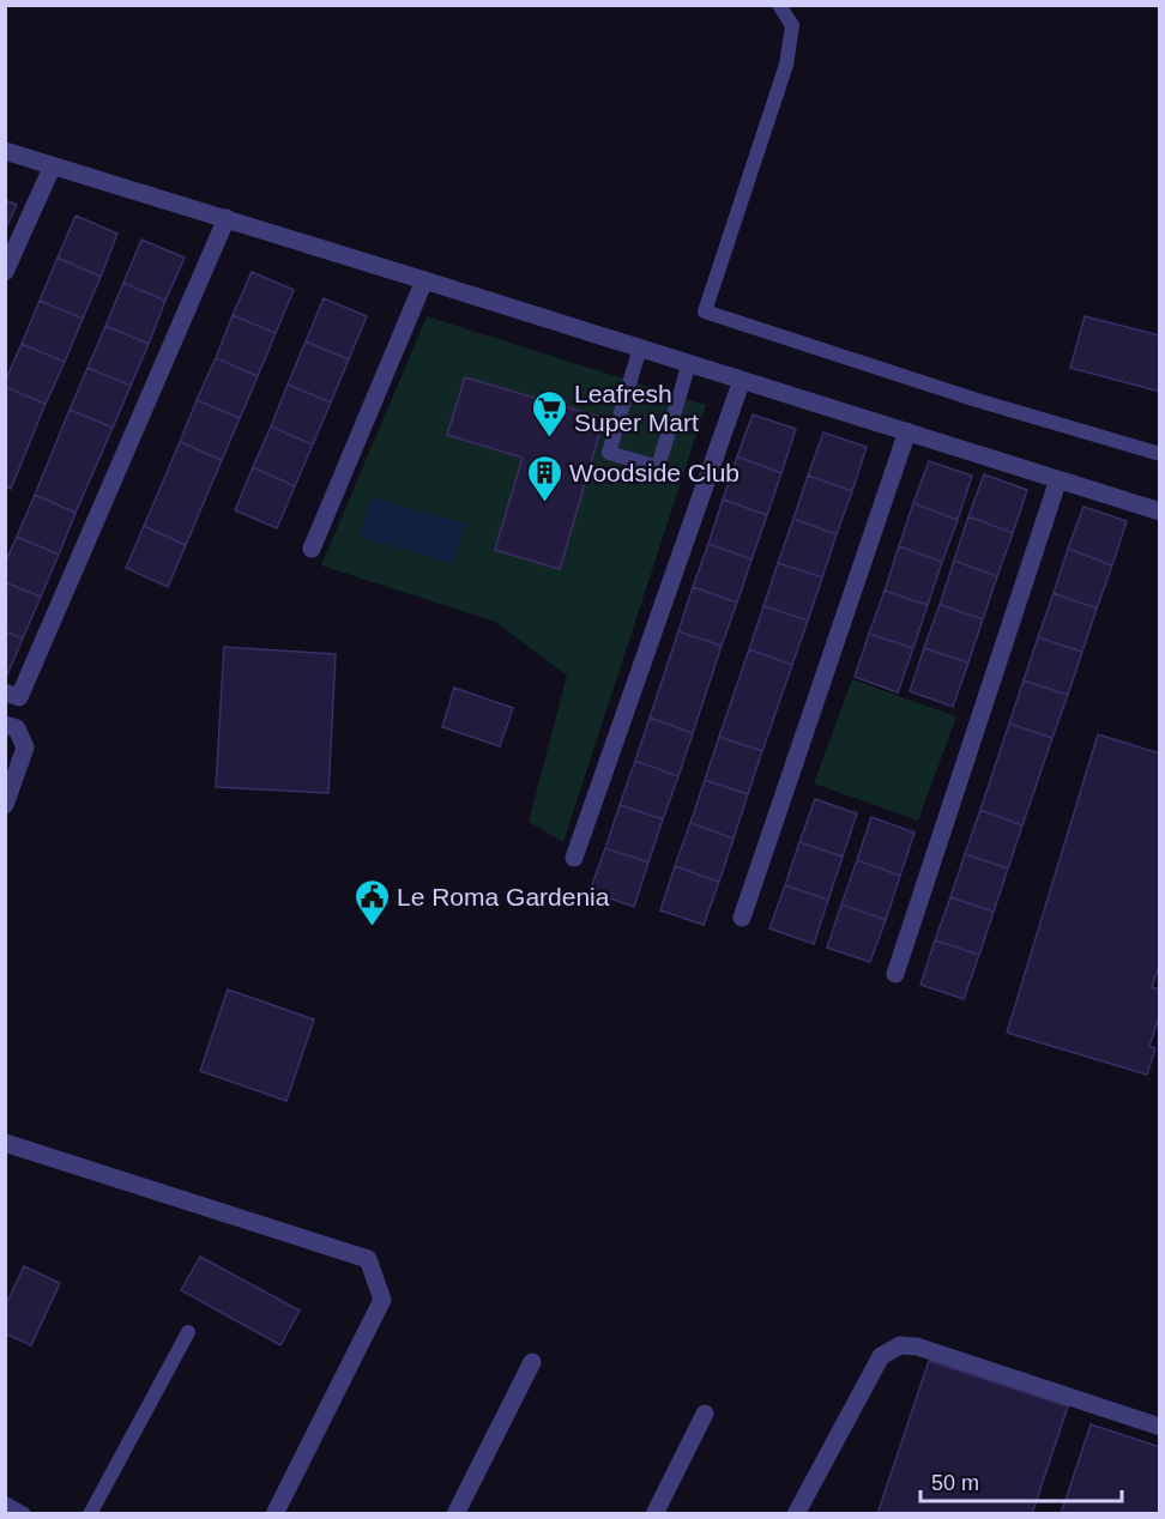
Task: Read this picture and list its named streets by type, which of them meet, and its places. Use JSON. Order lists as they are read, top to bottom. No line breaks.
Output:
{"places":{"supermarket":["Leafresh Super Mart"],"building":["Woodside Club"],"public building":["Le Roma Gardenia"]},"scale_bar":"50 m"}
